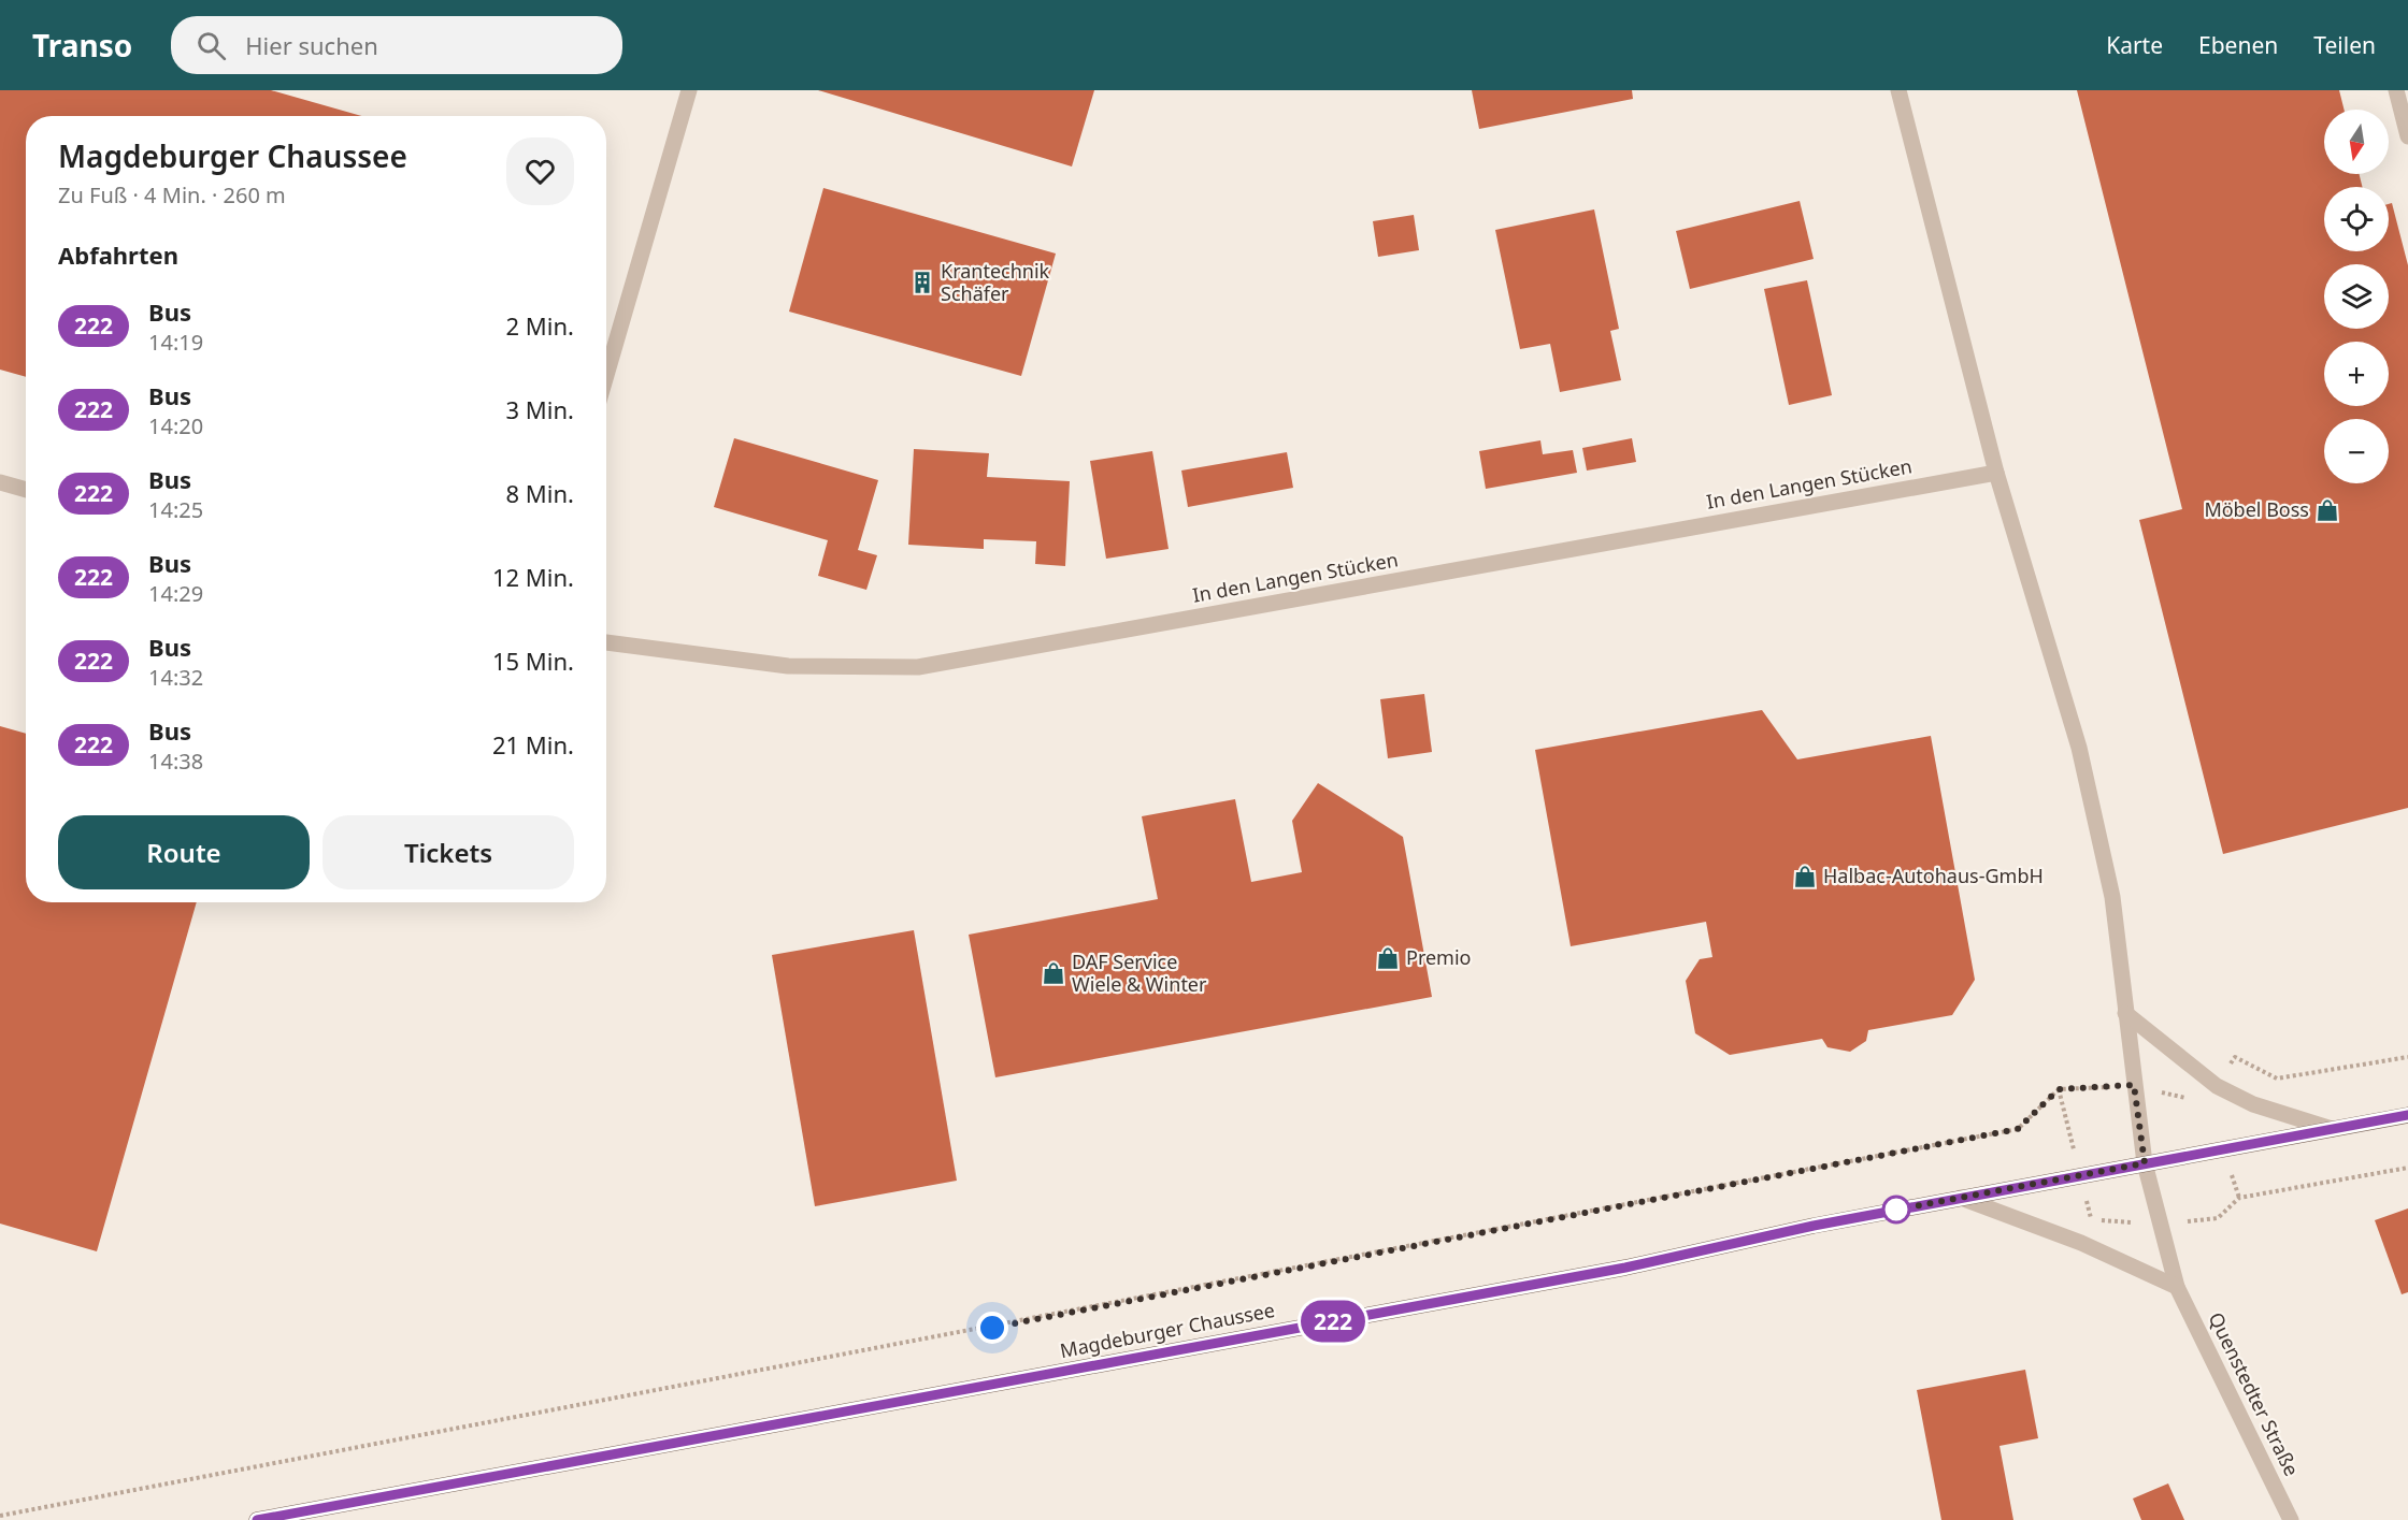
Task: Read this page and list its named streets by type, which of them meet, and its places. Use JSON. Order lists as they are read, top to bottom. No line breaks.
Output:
{"streets":{"main road":["Magdeburger Chaussee"],"street":["In den Langen Stücken","Quenstedter Straße"]},"crossings":[["Magdeburger Chaussee","Quenstedter Straße"]],"places":{"building":["Krantechnik Schäfer"],"shop":["Möbel Boss","Halbac-Autohaus-GmbH","Premio","DAF Service Wiele & Winter"]},"lines":["bus line 222"],"north":"bottom","page":{"header":"Transo","search":"Hier suchen","nav":["Karte","Ebenen","Teilen"],"on_map":"222","map_buttons":["+","−"],"heading":[["Magdeburger Chaussee","Zu Fuß · 4 Min. · 260 m"],"Abfahrten"],"list":[{"mark":"222","name":"Bus","note":"14:19","value":"2 Min."},{"mark":"222","name":"Bus","note":"14:20","value":"3 Min."},{"mark":"222","name":"Bus","note":"14:25","value":"8 Min."},{"mark":"222","name":"Bus","note":"14:29","value":"12 Min."},{"mark":"222","name":"Bus","note":"14:32","value":"15 Min."},{"mark":"222","name":"Bus","note":"14:38","value":"21 Min."}],"buttons":["Route","Tickets"]}}
